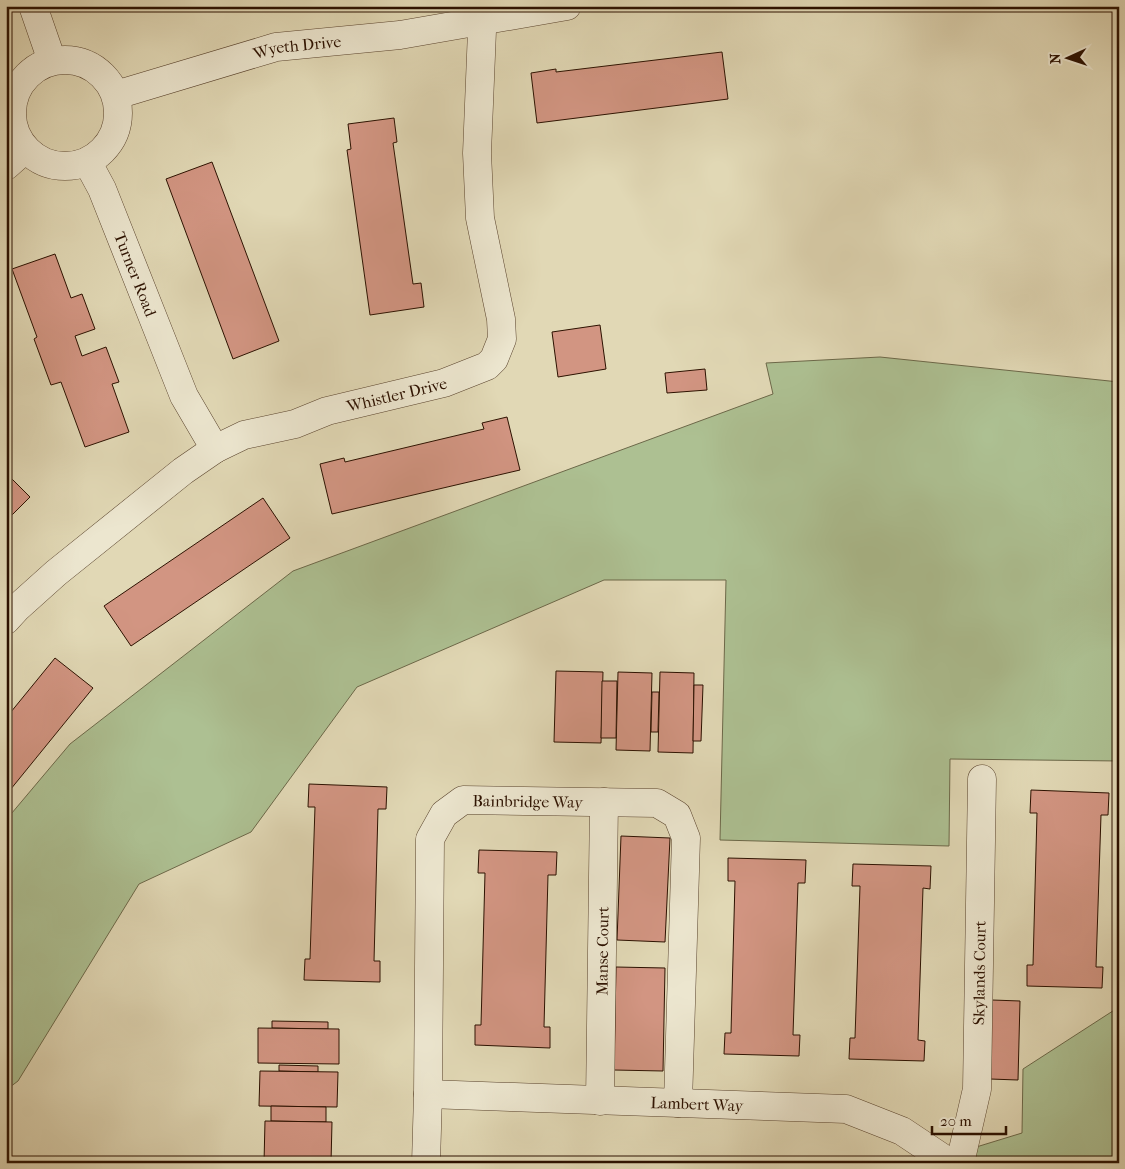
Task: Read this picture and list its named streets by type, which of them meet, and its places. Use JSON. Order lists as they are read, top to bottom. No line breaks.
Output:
{"streets":{"street":["Wyeth Drive","Turner Road","Whistler Drive","Bainbridge Way","Manse Court","Skylands Court","Lambert Way"]},"crossings":[["Wyeth Drive","Turner Road"],["Wyeth Drive","Whistler Drive"],["Turner Road","Whistler Drive"],["Bainbridge Way","Manse Court"],["Bainbridge Way","Lambert Way"],["Manse Court","Lambert Way"]],"scale_bar":"20 m","north":"left"}
